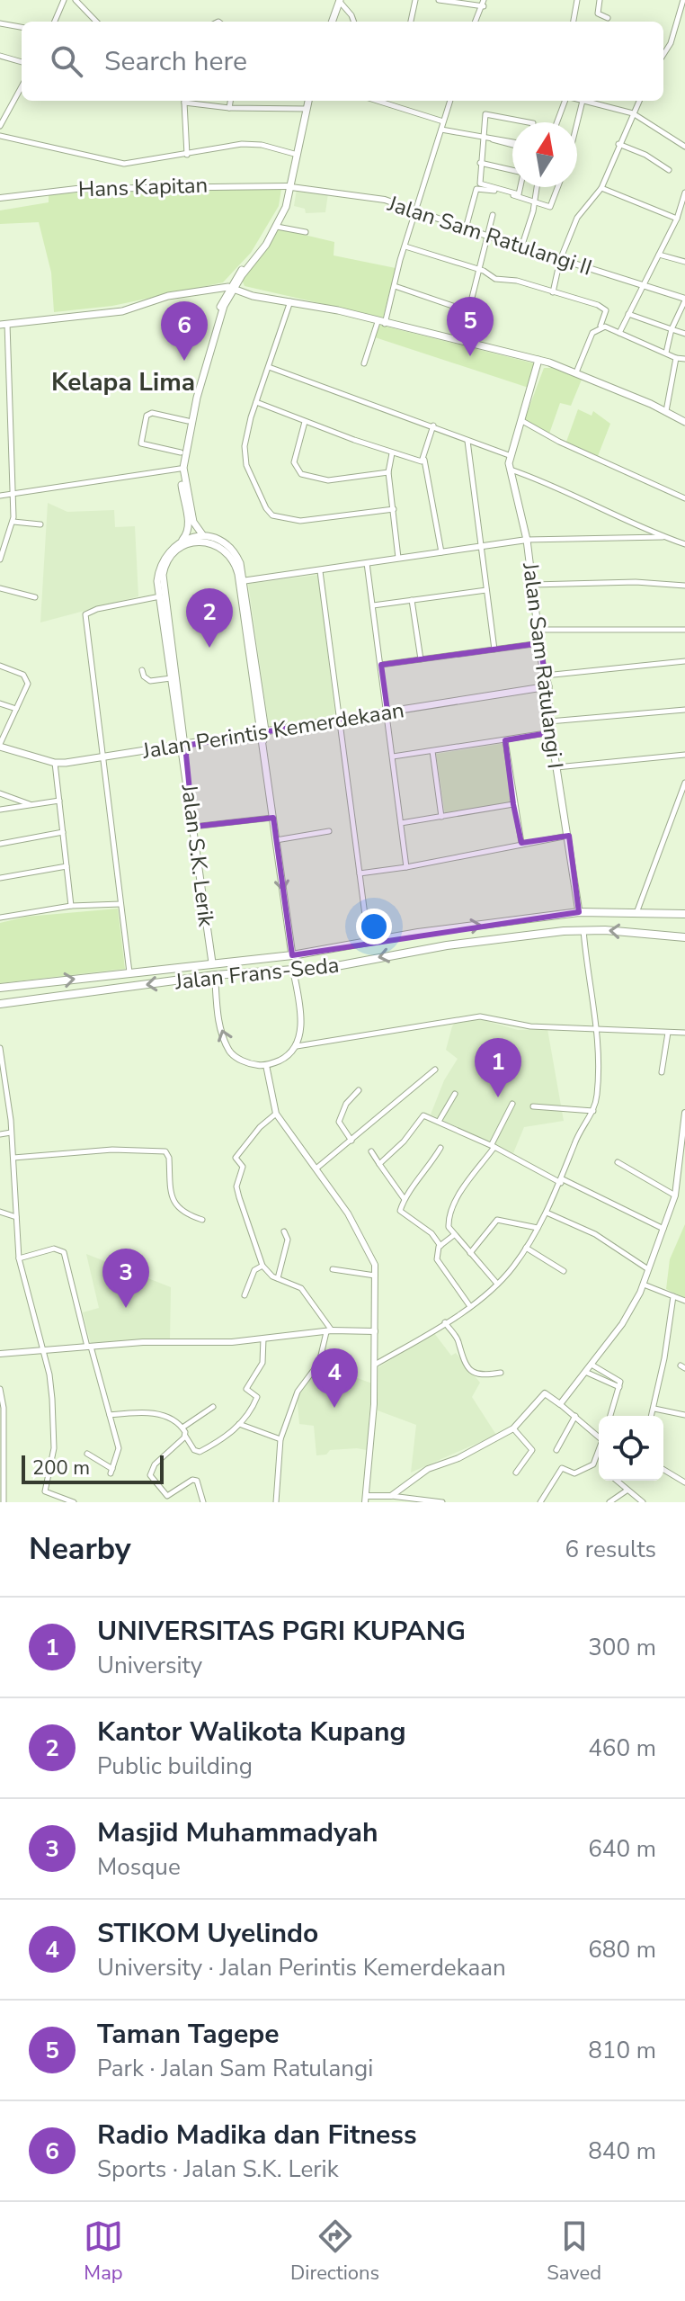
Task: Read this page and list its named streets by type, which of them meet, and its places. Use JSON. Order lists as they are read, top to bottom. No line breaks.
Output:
{"streets":{"main road":["Jalan Sam Ratulangi I","Jalan Perintis Kemerdekaan","Jalan S.K. Lerik","Jalan Frans-Seda"],"street":["Hans Kapitan","Jalan Sam Ratulangi II"]},"crossings":[["Hans Kapitan","Jalan Sam Ratulangi II"],["Jalan Sam Ratulangi I","Jalan Perintis Kemerdekaan"],["Jalan Sam Ratulangi I","Jalan Frans-Seda"],["Jalan Perintis Kemerdekaan","Jalan S.K. Lerik"],["Jalan S.K. Lerik","Jalan Frans-Seda"]],"districts":["Kelapa Lima"],"scale_bar":"200 m","north":"top","page":{"search":"Search here","pins":["5","6","2","1","3","4"],"scale":"200 m","heading":["Nearby","6 results"],"list":[{"mark":"1","name":"UNIVERSITAS PGRI KUPANG","note":"University","value":"300 m"},{"mark":"2","name":"Kantor Walikota Kupang","note":"Public building","value":"460 m"},{"mark":"3","name":"Masjid Muhammadyah","note":"Mosque","value":"640 m"},{"mark":"4","name":"STIKOM Uyelindo","note":"University · Jalan Perintis Kemerdekaan","value":"680 m"},{"mark":"5","name":"Taman Tagepe","note":"Park · Jalan Sam Ratulangi","value":"810 m"},{"mark":"6","name":"Radio Madika dan Fitness","note":"Sports · Jalan S.K. Lerik","value":"840 m"}],"nav":["Map","Directions","Saved"]}}
